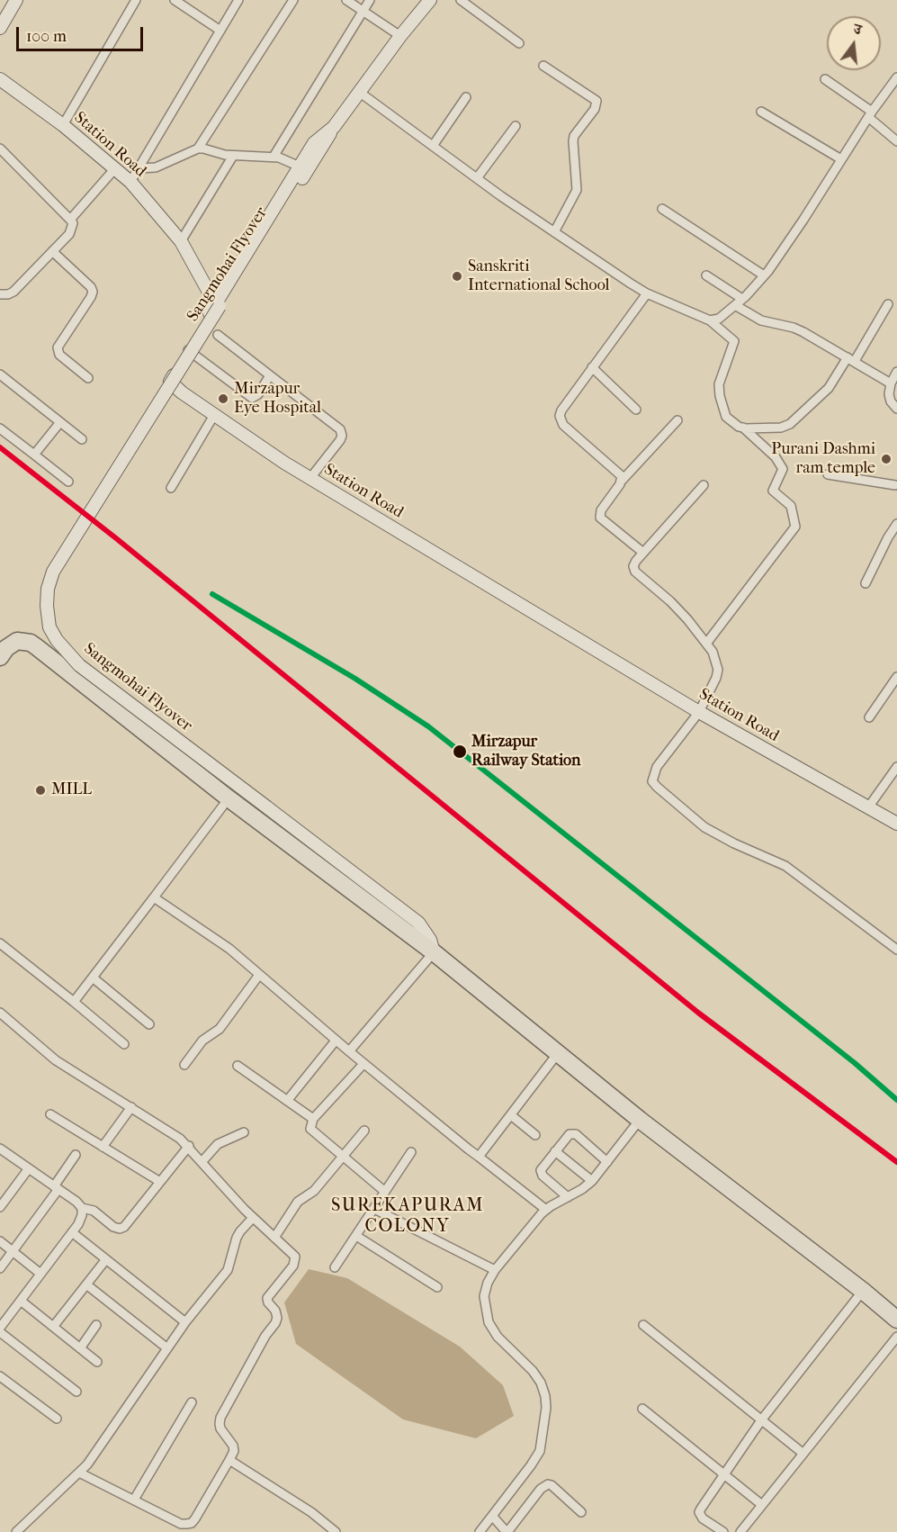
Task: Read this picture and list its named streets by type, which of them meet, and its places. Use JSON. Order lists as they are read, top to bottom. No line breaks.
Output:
{"streets":{"main road":["Station Road","Sangmohai Flyover"]},"crossings":[["Station Road","Sangmohai Flyover"]],"districts":["SUREKAPURAM COLONY"],"places":["Sanskriti International School","Mirzapur Eye Hospital","Purani Dashmi ram temple","Mirzapur Railway Station","MILL"],"scale_bar":"100 m","north":"top"}
